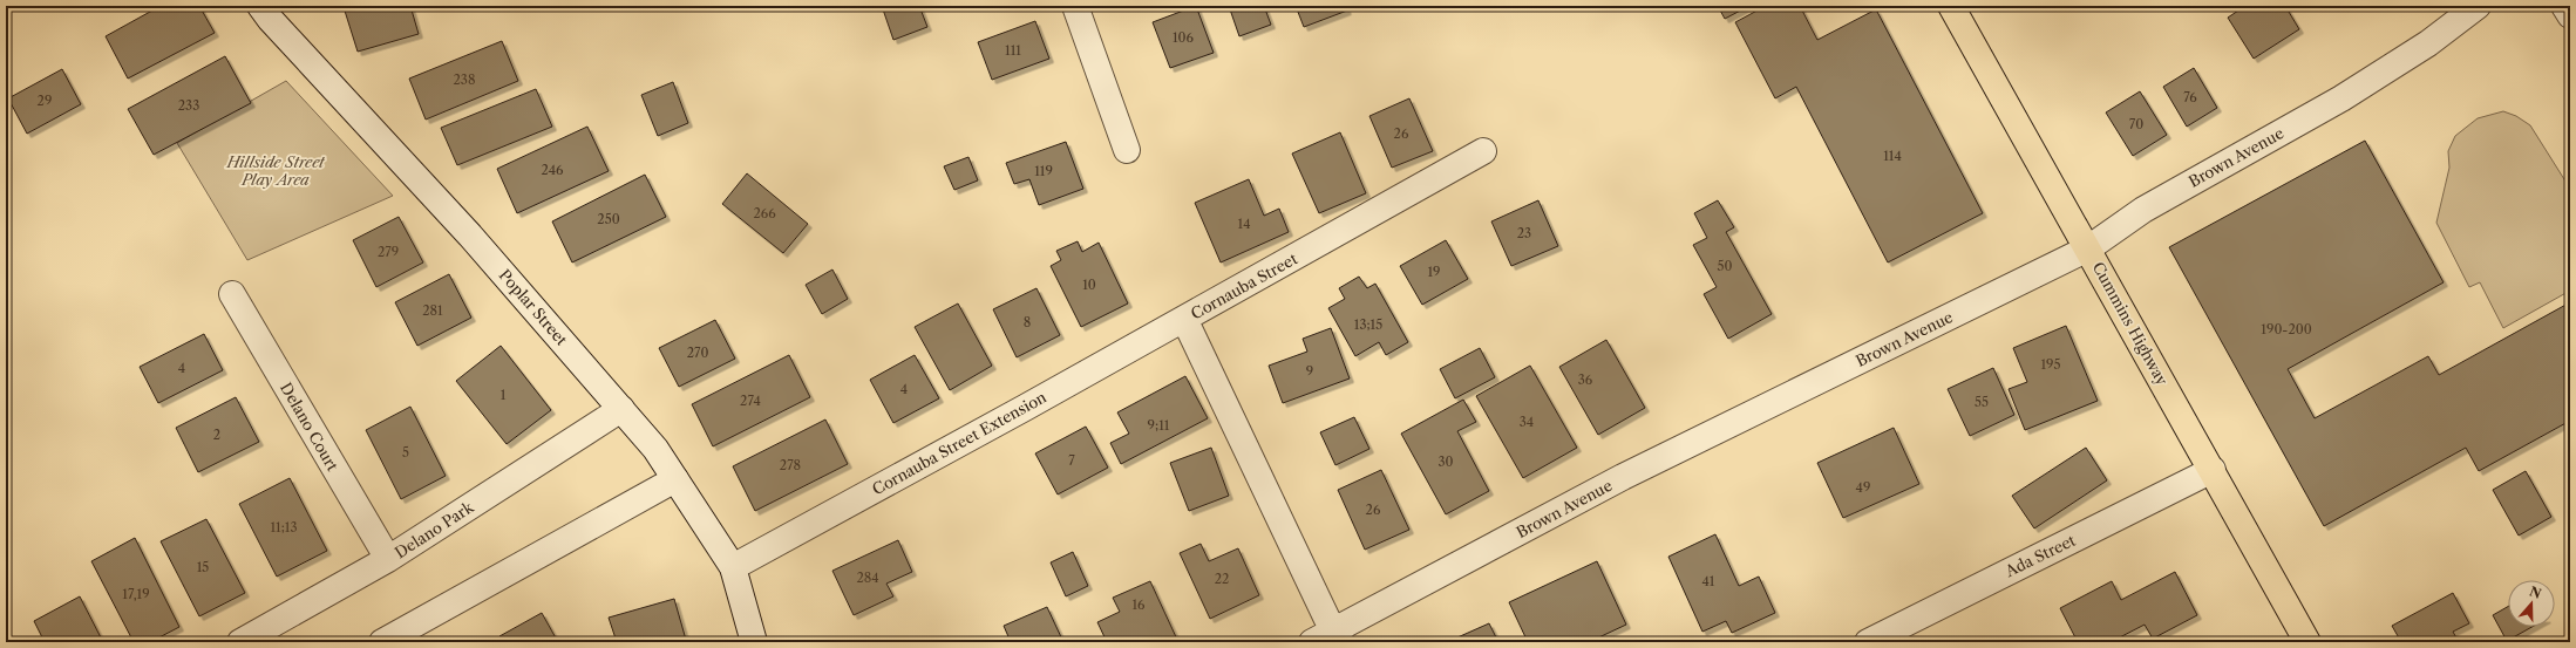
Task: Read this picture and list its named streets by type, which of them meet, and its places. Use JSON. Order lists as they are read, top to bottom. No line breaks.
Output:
{"streets":{"main road":["Cummins Highway"],"street":["Brown Avenue","Cornauba Street","Poplar Street","Delano Court","Cornauba Street Extension","Delano Park","Ada Street"]},"crossings":[["Brown Avenue","Cornauba Street"],["Brown Avenue","Cummins Highway"],["Cornauba Street","Cornauba Street Extension"],["Poplar Street","Cornauba Street Extension"],["Poplar Street","Delano Park"],["Cummins Highway","Ada Street"],["Delano Court","Delano Park"]],"parks":["Hillside Street Play Area"],"house_numbers":["106","111","238","76","29","233","70","26","114","246","119","266","250","14","23","279","50","19","10","281","8","13;15","190-200","270","195","4","9","36","4","1","274","55","34","9;11","2","5","7","30","278","49","26","11;13","15","284","22","41","17,19","16"],"north":"top"}
